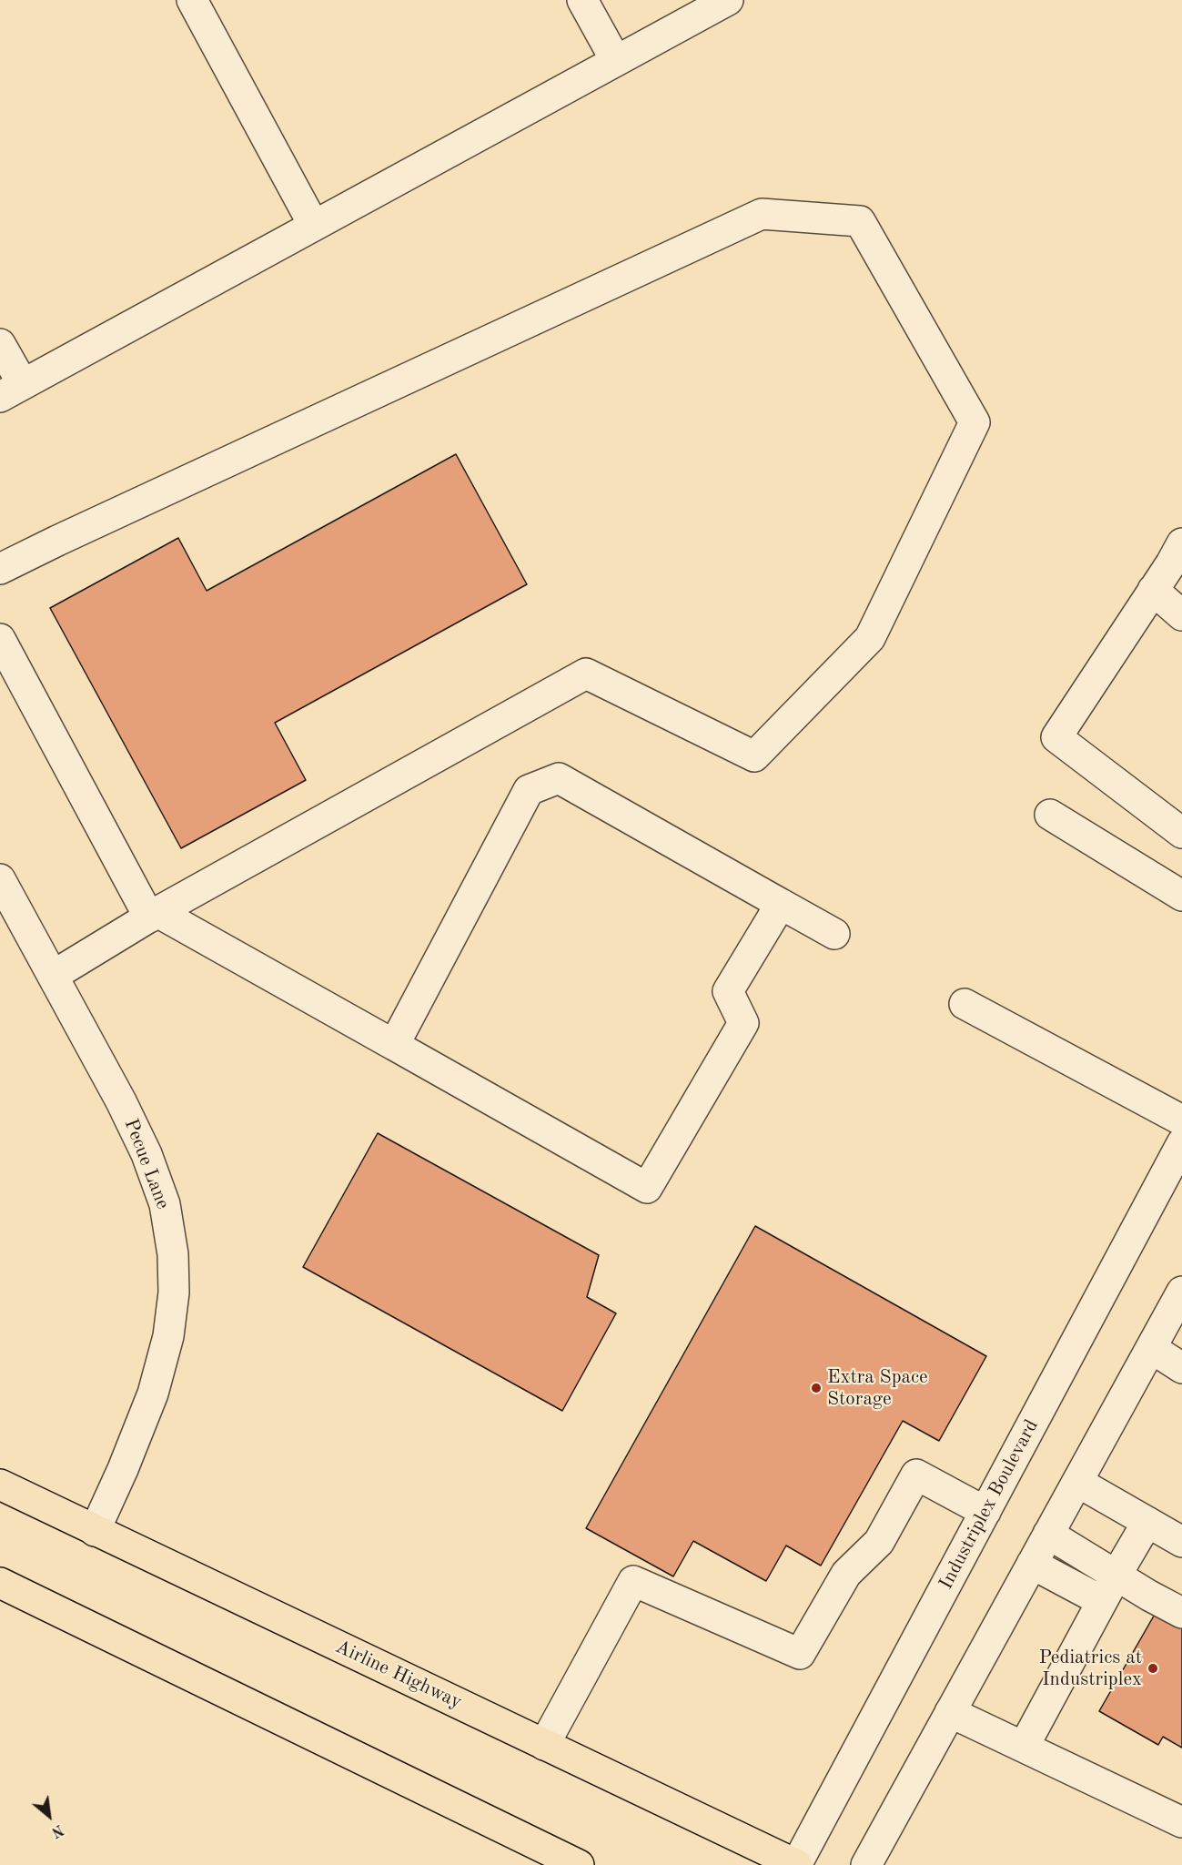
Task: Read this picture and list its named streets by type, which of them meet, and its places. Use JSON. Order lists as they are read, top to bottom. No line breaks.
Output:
{"streets":{"highway":["Airline Highway"],"street":["Pecue Lane","Industriplex Boulevard"]},"crossings":[["Pecue Lane","Airline Highway"],["Industriplex Boulevard","Airline Highway"]],"places":["Extra Space Storage","Pediatrics at Industriplex"],"north":"bottom right"}
